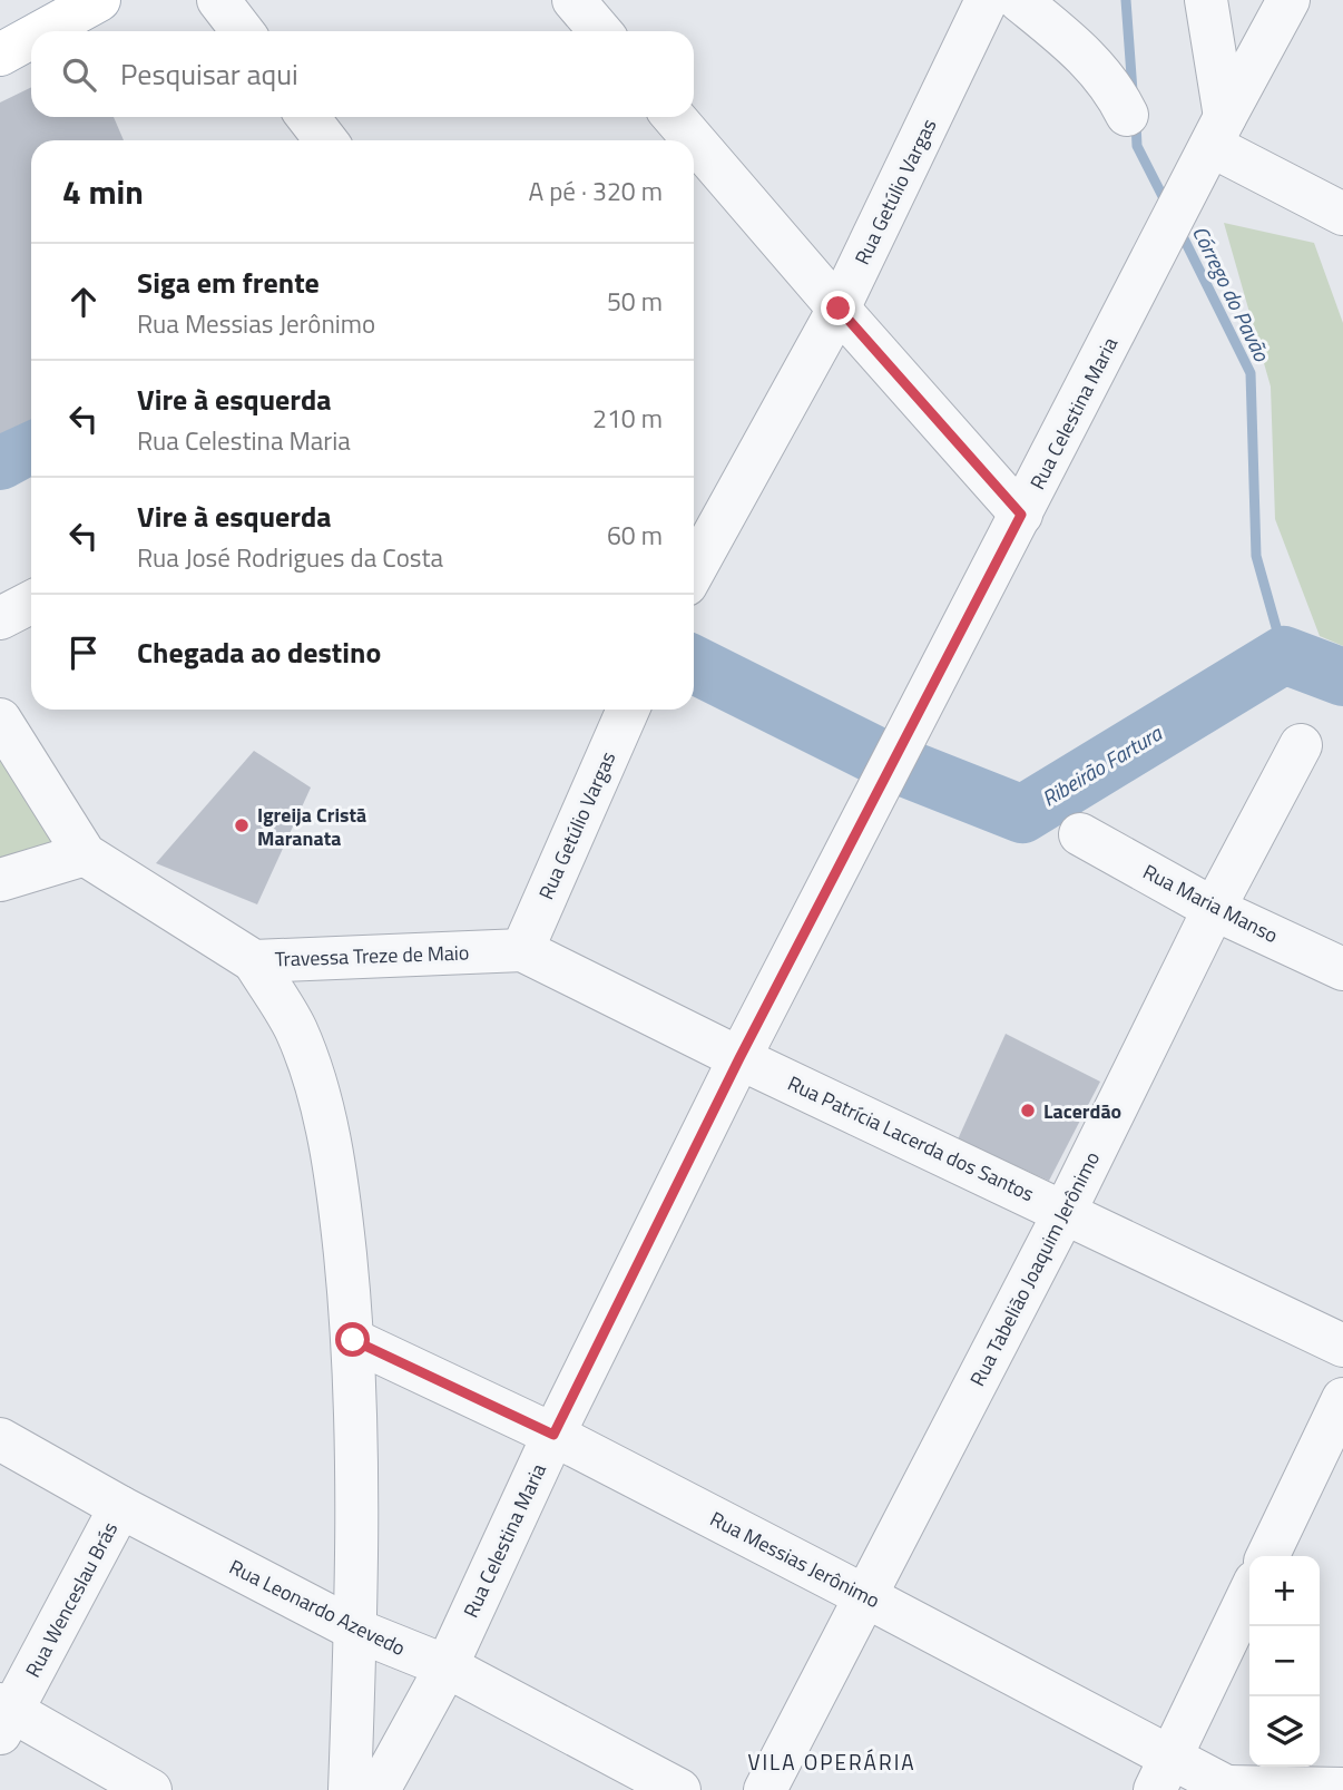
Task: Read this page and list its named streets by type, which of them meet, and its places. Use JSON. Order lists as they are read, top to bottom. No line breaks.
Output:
{"streets":{"street":["Rua Getúlio Vargas","Rua Celestina Maria","Rua Maria Manso","Travessa Treze de Maio","Rua Patrícia Lacerda dos Santos","Rua Tabelião Joaquim Jerônimo","Rua Messias Jerônimo","Rua Wenceslau Brás","Rua Leonardo Azevedo"]},"crossings":[["Rua Getúlio Vargas","Travessa Treze de Maio"],["Rua Getúlio Vargas","Rua Patrícia Lacerda dos Santos"],["Rua Celestina Maria","Rua Patrícia Lacerda dos Santos"],["Rua Celestina Maria","Rua Messias Jerônimo"],["Rua Celestina Maria","Rua Leonardo Azevedo"],["Rua Maria Manso","Rua Tabelião Joaquim Jerônimo"],["Travessa Treze de Maio","Rua Patrícia Lacerda dos Santos"],["Rua Patrícia Lacerda dos Santos","Rua Tabelião Joaquim Jerônimo"],["Rua Tabelião Joaquim Jerônimo","Rua Messias Jerônimo"],["Rua Wenceslau Brás","Rua Leonardo Azevedo"]],"districts":["VILA OPERÁRIA"],"water":["Córrego do Pavão","Ribeirão Fartura"],"places":["Igreija Cristã Maranata","Lacerdão"],"page":{"search":"Pesquisar aqui","heading":["4 min","A pé · 320 m"],"list":[["Siga em frente","Rua Messias Jerônimo","50 m"],["Vire à esquerda","Rua Celestina Maria","210 m"],["Vire à esquerda","Rua José Rodrigues da Costa","60 m"],"Chegada ao destino"],"map_buttons":["+","−"]}}
